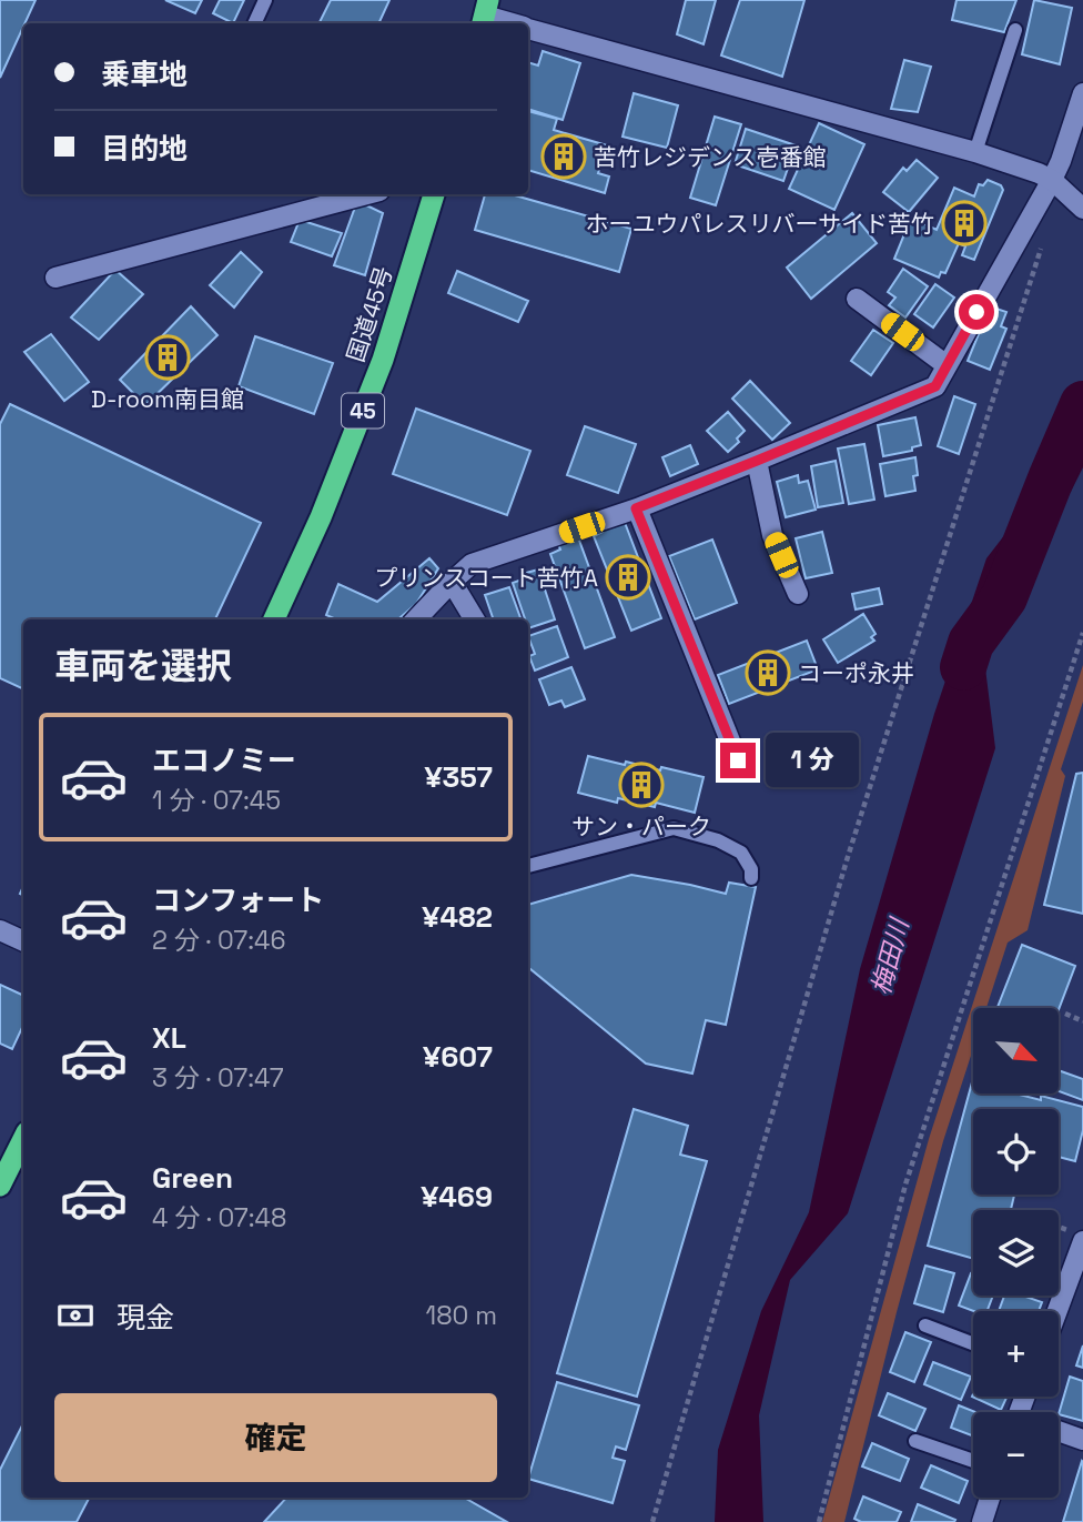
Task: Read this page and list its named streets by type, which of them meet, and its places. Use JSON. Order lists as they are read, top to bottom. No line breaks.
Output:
{"streets":{"highway":["国道45号","45"]},"water":["梅田川"],"places":{"building":["苦竹レジデンス壱番館","ホーユウパレスリバーサイド苦竹","D-room南目館","プリンスコート苦竹A","コーポ永井","サン・パーク"]},"north":"bottom right","page":{"banner":["乗車地","目的地"],"heading":"車両を選択","list":[{"name":"エコノミー","note":"1 分 · 07:45","value":"¥357"},{"name":"コンフォート","note":"2 分 · 07:46","value":"¥482"},{"name":"XL","note":"3 分 · 07:47","value":"¥607"},{"name":"Green","note":"4 分 · 07:48","value":"¥469"}],"bubble":"1 分","map_buttons":["+","−"],"pay":["現金","180 m"],"buttons":"確定"}}
